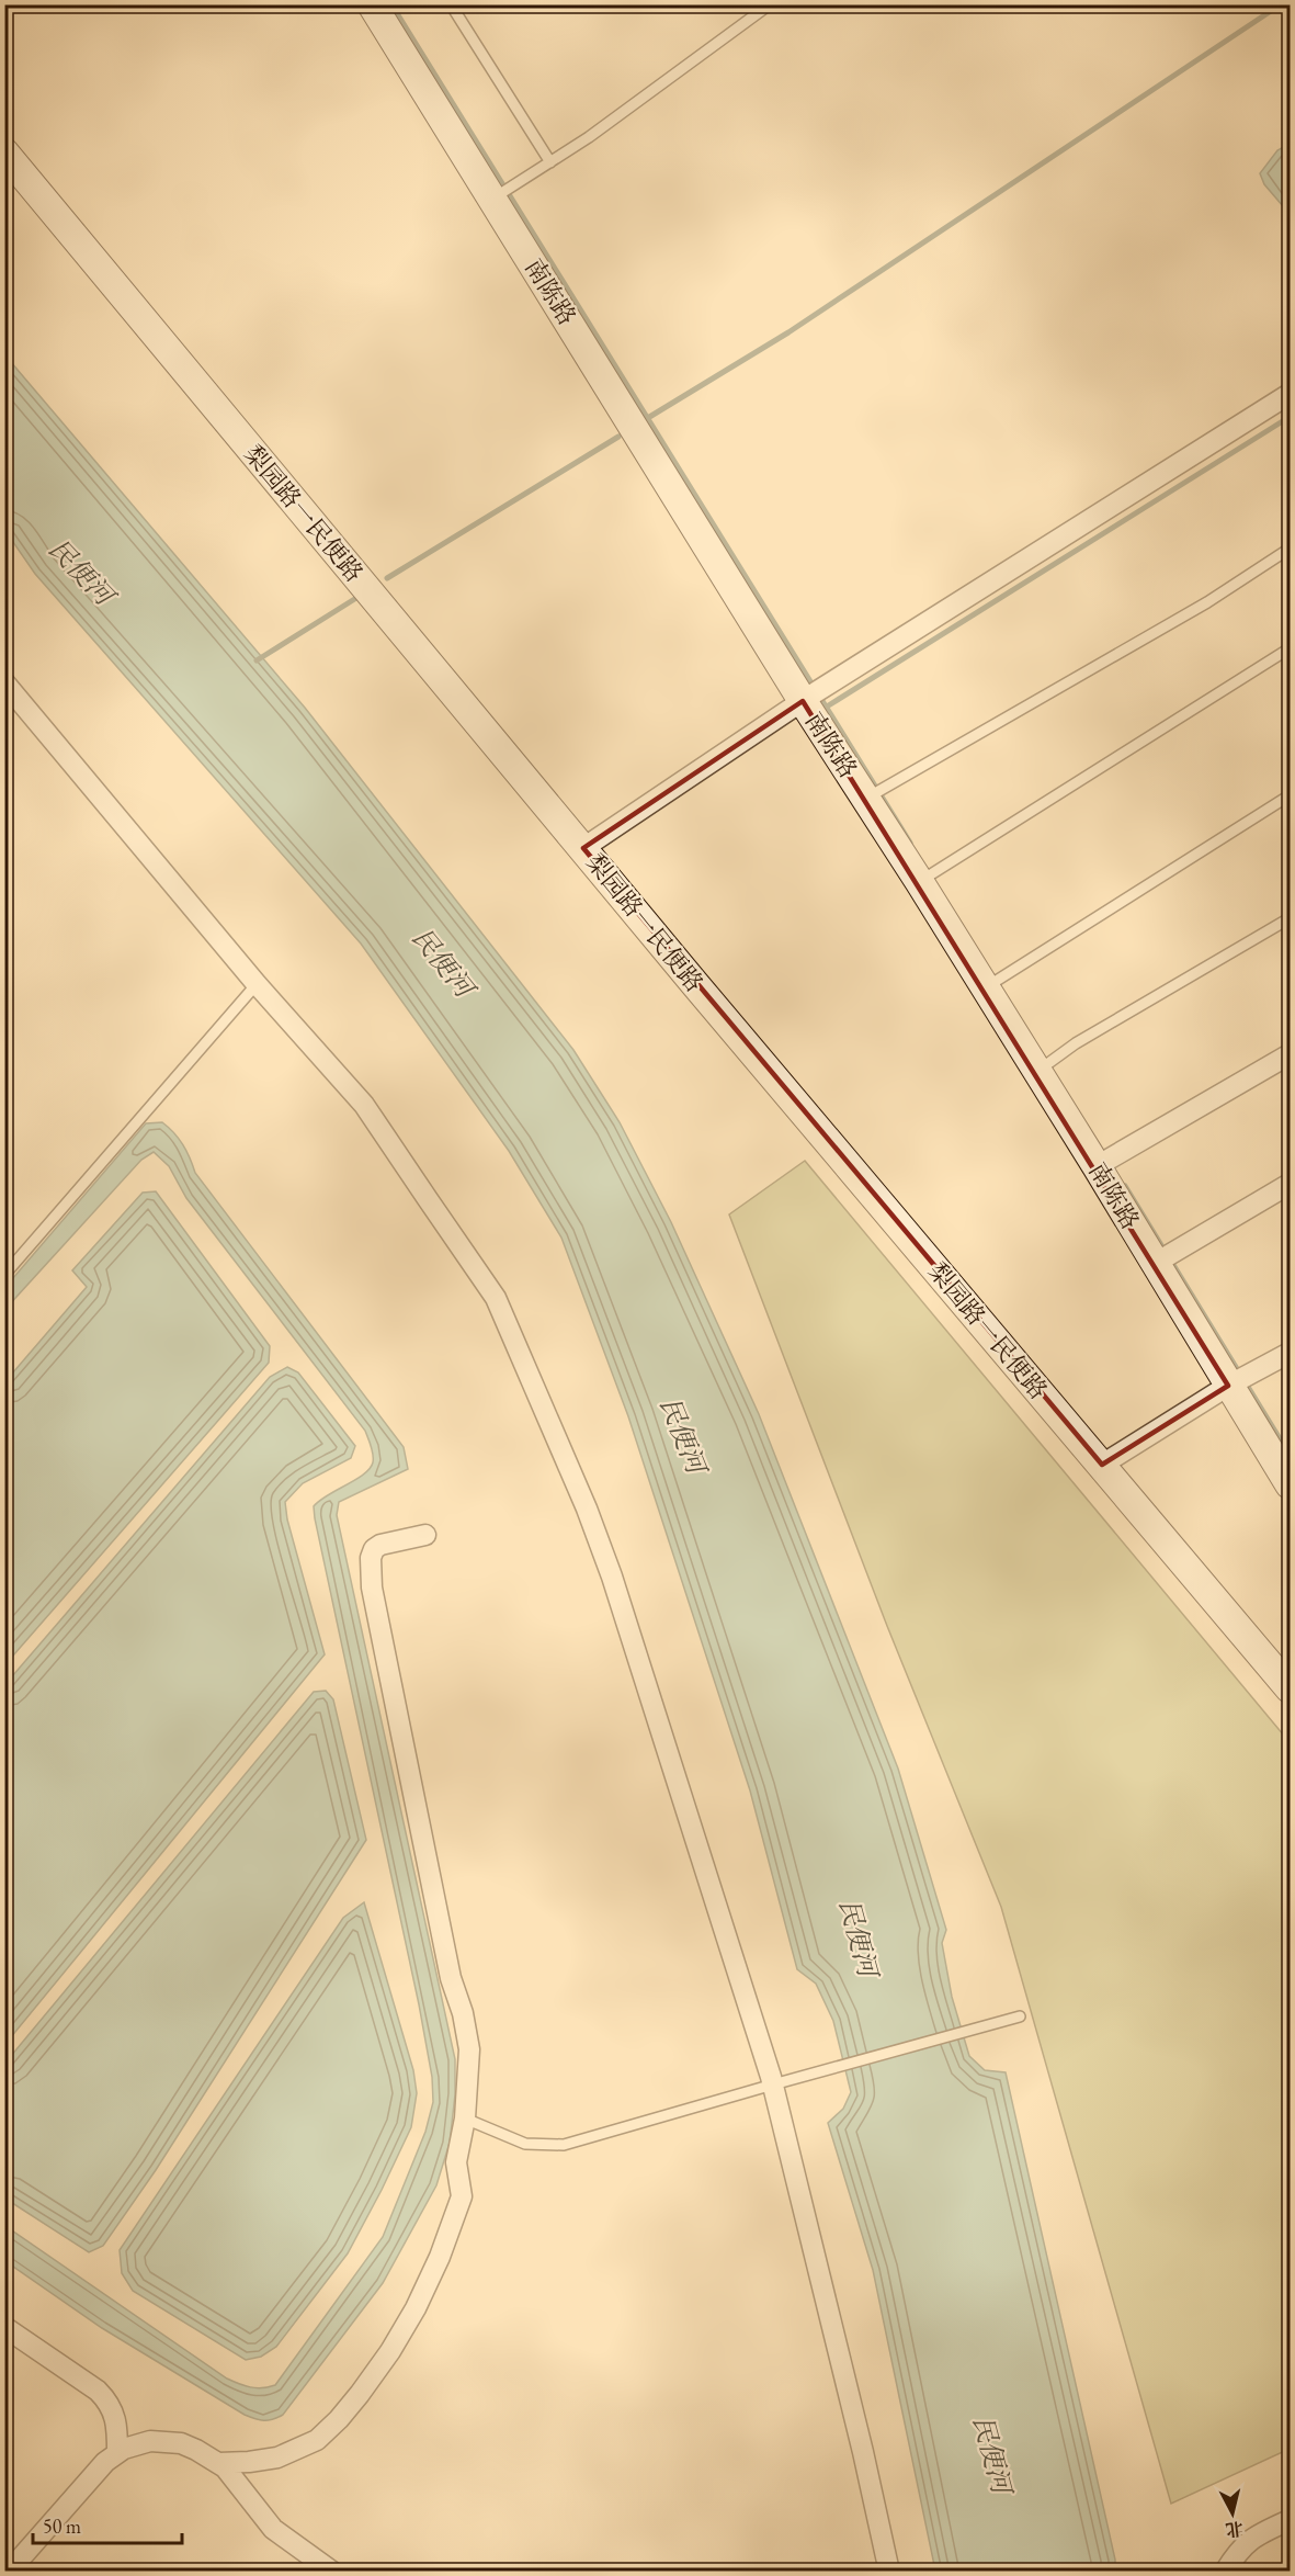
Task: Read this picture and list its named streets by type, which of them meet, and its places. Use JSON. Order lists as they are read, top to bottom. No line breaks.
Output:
{"streets":{"main road":["南陈路","梨园路一民便路"]},"water":["民便河"],"scale_bar":"50 m","north":"bottom"}
